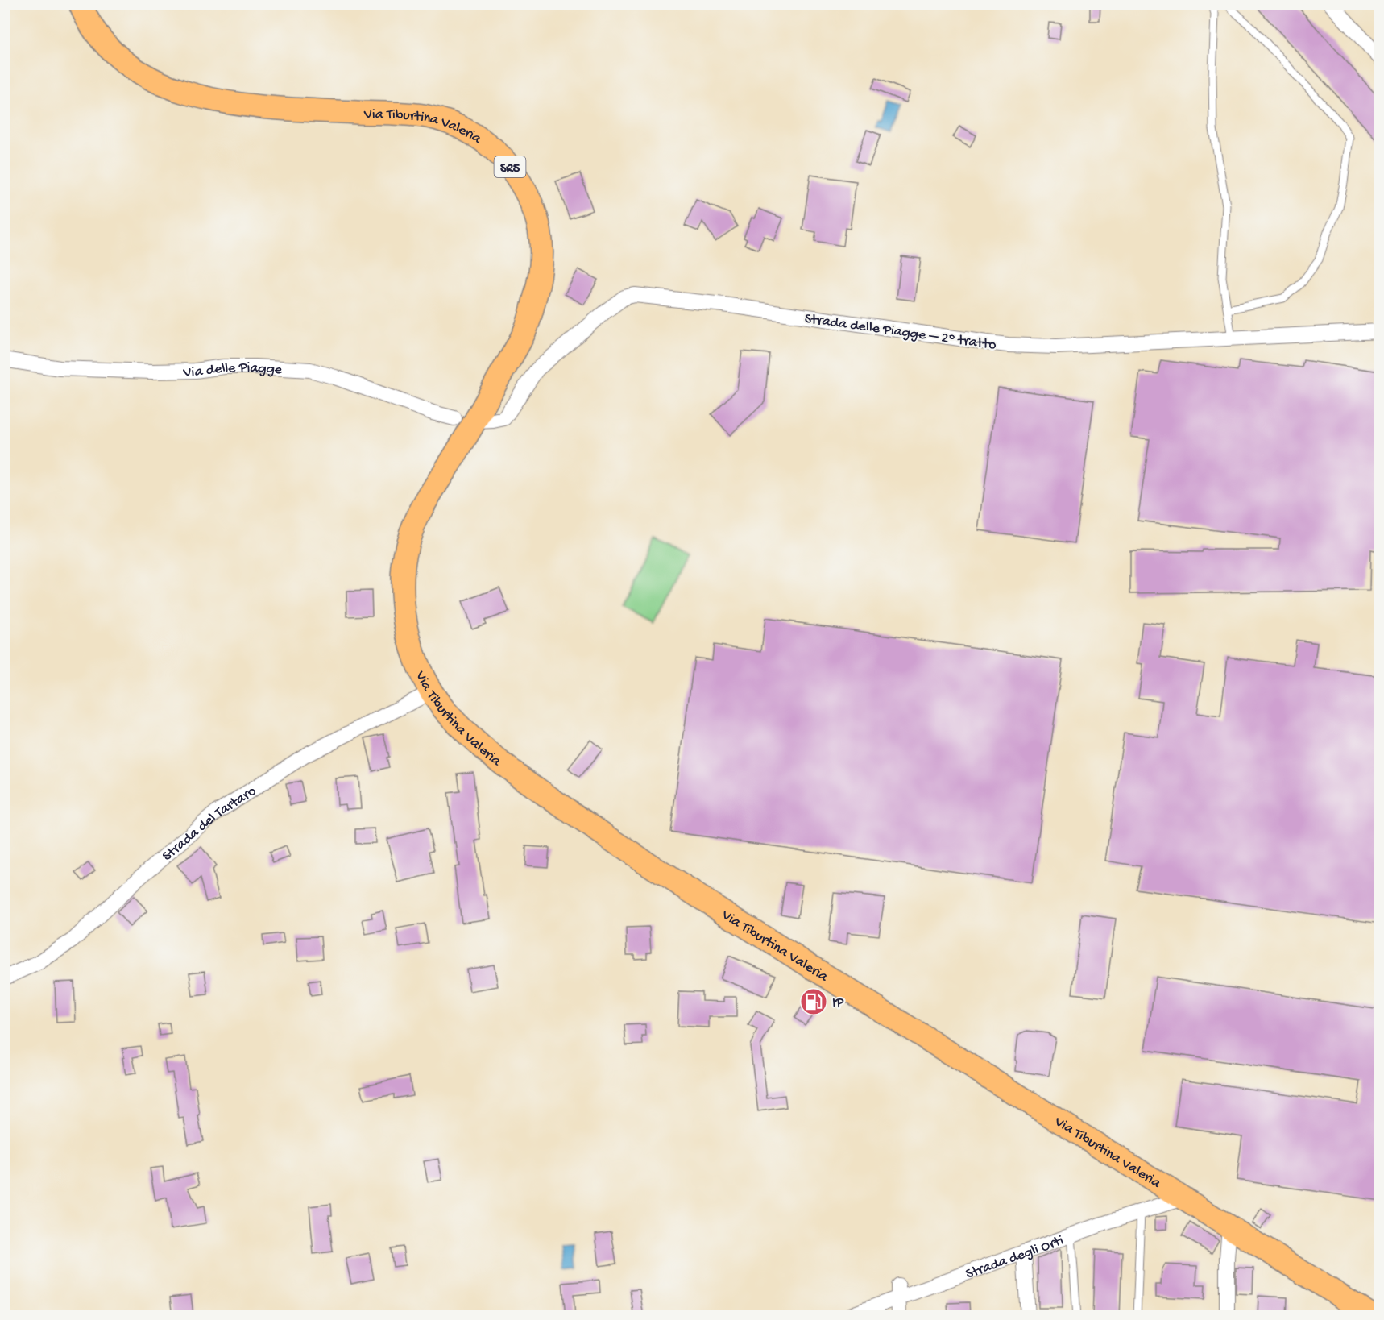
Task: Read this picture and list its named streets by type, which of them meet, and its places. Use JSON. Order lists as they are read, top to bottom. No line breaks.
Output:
{"streets":{"main road":["Via Tiburtina Valeria","SR5"],"street":["Strada delle Piagge – 2º tratto","Via delle Piagge","Strada del Tartaro","Strada degli Orti"]},"crossings":[["Via Tiburtina Valeria","Strada delle Piagge – 2º tratto"],["Via Tiburtina Valeria","Via delle Piagge"],["Via Tiburtina Valeria","Strada del Tartaro"],["Via Tiburtina Valeria","Strada degli Orti"],["Strada delle Piagge – 2º tratto","Via delle Piagge"]],"places":{"fuel station":["IP"]}}
